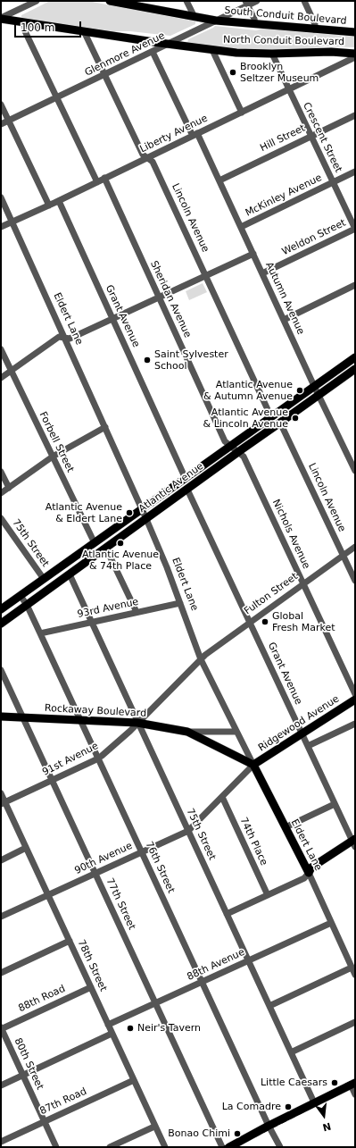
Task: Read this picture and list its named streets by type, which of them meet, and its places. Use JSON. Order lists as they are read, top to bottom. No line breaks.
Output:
{"streets":{"main road":["South Conduit Boulevard","North Conduit Boulevard","Eldert Lane","Atlantic Avenue","Rockaway Boulevard","Ridgewood Avenue"],"street":["Glenmore Avenue","Liberty Avenue","Crescent Street","Hill Street","McKinley Avenue","Lincoln Avenue","Weldon Street","Autumn Avenue","Sheridan Avenue","Grant Avenue","Forbell Street","Nichols Avenue","75th Street","Fulton Street","93rd Avenue","91st Avenue","74th Place","90th Avenue","76th Street","77th Street","88th Avenue","78th Street","88th Road","80th Street","87th Road"]},"crossings":[["South Conduit Boulevard","Glenmore Avenue"],["North Conduit Boulevard","Glenmore Avenue"],["North Conduit Boulevard","Crescent Street"],["North Conduit Boulevard","Lincoln Avenue"],["Glenmore Avenue","Lincoln Avenue"],["Glenmore Avenue","Autumn Avenue"],["Liberty Avenue","Crescent Street"],["Liberty Avenue","Lincoln Avenue"],["Liberty Avenue","Autumn Avenue"],["Liberty Avenue","Sheridan Avenue"],["Liberty Avenue","Grant Avenue"],["Liberty Avenue","Eldert Lane"],["Crescent Street","Hill Street"],["Crescent Street","McKinley Avenue"],["Crescent Street","Weldon Street"],["Hill Street","Autumn Avenue"],["McKinley Avenue","Autumn Avenue"],["Lincoln Avenue","Atlantic Avenue"],["Lincoln Avenue","Fulton Street"],["Weldon Street","Autumn Avenue"],["Autumn Avenue","Atlantic Avenue"],["Sheridan Avenue","Atlantic Avenue"],["Sheridan Avenue","Nichols Avenue"],["Grant Avenue","Atlantic Avenue"],["Grant Avenue","Fulton Street"],["Grant Avenue","Ridgewood Avenue"],["Eldert Lane","Atlantic Avenue"],["Eldert Lane","Fulton Street"],["Eldert Lane","93rd Avenue"],["Eldert Lane","Rockaway Boulevard"],["Eldert Lane","Ridgewood Avenue"],["Eldert Lane","91st Avenue"],["Eldert Lane","90th Avenue"],["Eldert Lane","88th Avenue"],["Forbell Street","Atlantic Avenue"],["Atlantic Avenue","Nichols Avenue"],["Atlantic Avenue","75th Street"],["Atlantic Avenue","76th Street"],["Nichols Avenue","Fulton Street"],["75th Street","93rd Avenue"],["75th Street","Rockaway Boulevard"],["75th Street","91st Avenue"],["75th Street","90th Avenue"],["75th Street","88th Avenue"],["Fulton Street","91st Avenue"],["93rd Avenue","76th Street"],["Rockaway Boulevard","Ridgewood Avenue"],["Rockaway Boulevard","91st Avenue"],["Rockaway Boulevard","90th Avenue"],["Rockaway Boulevard","76th Street"],["Rockaway Boulevard","77th Street"],["Ridgewood Avenue","90th Avenue"],["91st Avenue","76th Street"],["91st Avenue","77th Street"],["91st Avenue","78th Street"],["74th Place","90th Avenue"],["90th Avenue","76th Street"],["90th Avenue","77th Street"],["90th Avenue","78th Street"],["76th Street","88th Avenue"],["77th Street","88th Avenue"],["88th Avenue","78th Street"],["78th Street","88th Road"],["78th Street","87th Road"],["88th Road","80th Street"],["80th Street","87th Road"]],"places":["Brooklyn Seltzer Museum","Saint Sylvester School","Atlantic Avenue & Autumn Avenue","Atlantic Avenue & Lincoln Avenue","Atlantic Avenue & Eldert Lane","Atlantic Avenue & 74th Place","Global Fresh Market","Neir's Tavern","Little Caesars","La Comadre","Bonao Chimi"],"scale_bar":"100 m","north":"bottom"}
